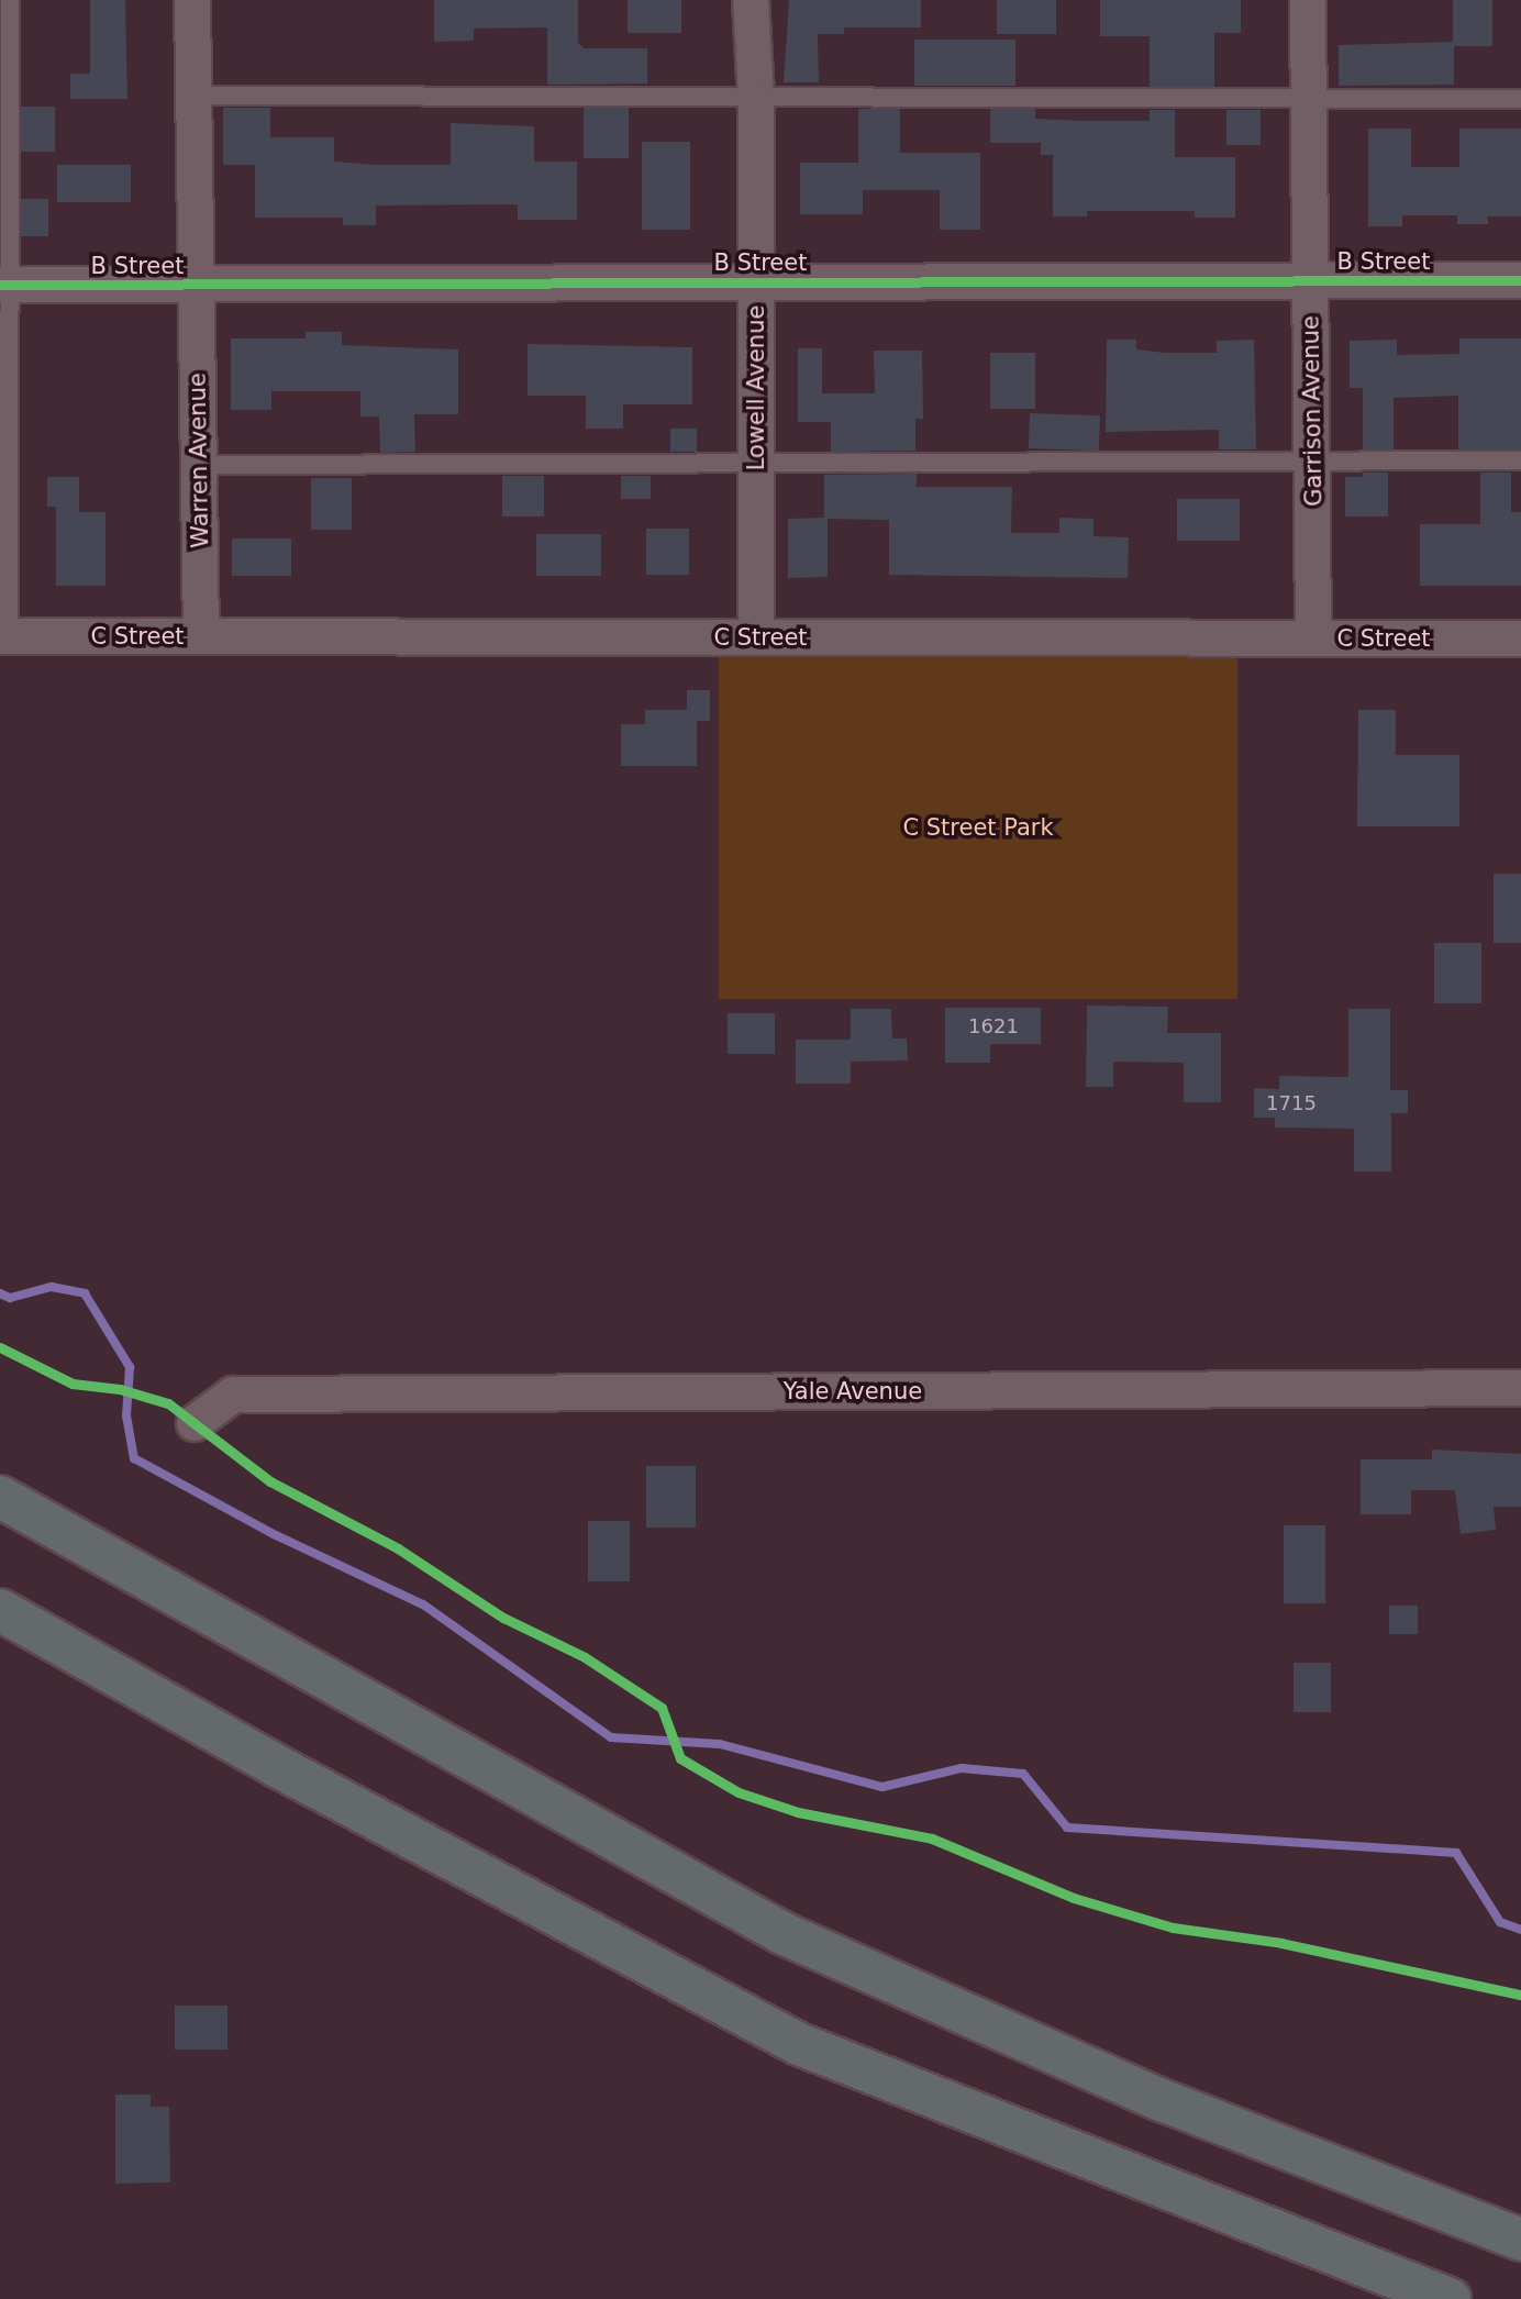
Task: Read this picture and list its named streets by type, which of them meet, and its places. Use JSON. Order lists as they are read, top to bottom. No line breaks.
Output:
{"streets":{"street":["B Street","Lowell Avenue","Garrison Avenue","Warren Avenue","C Street","Yale Avenue"]},"crossings":[["B Street","Lowell Avenue"],["B Street","Garrison Avenue"],["B Street","Warren Avenue"],["Lowell Avenue","C Street"],["Garrison Avenue","C Street"],["Warren Avenue","C Street"]],"parks":["C Street Park"],"house_numbers":["1621","1715"]}
